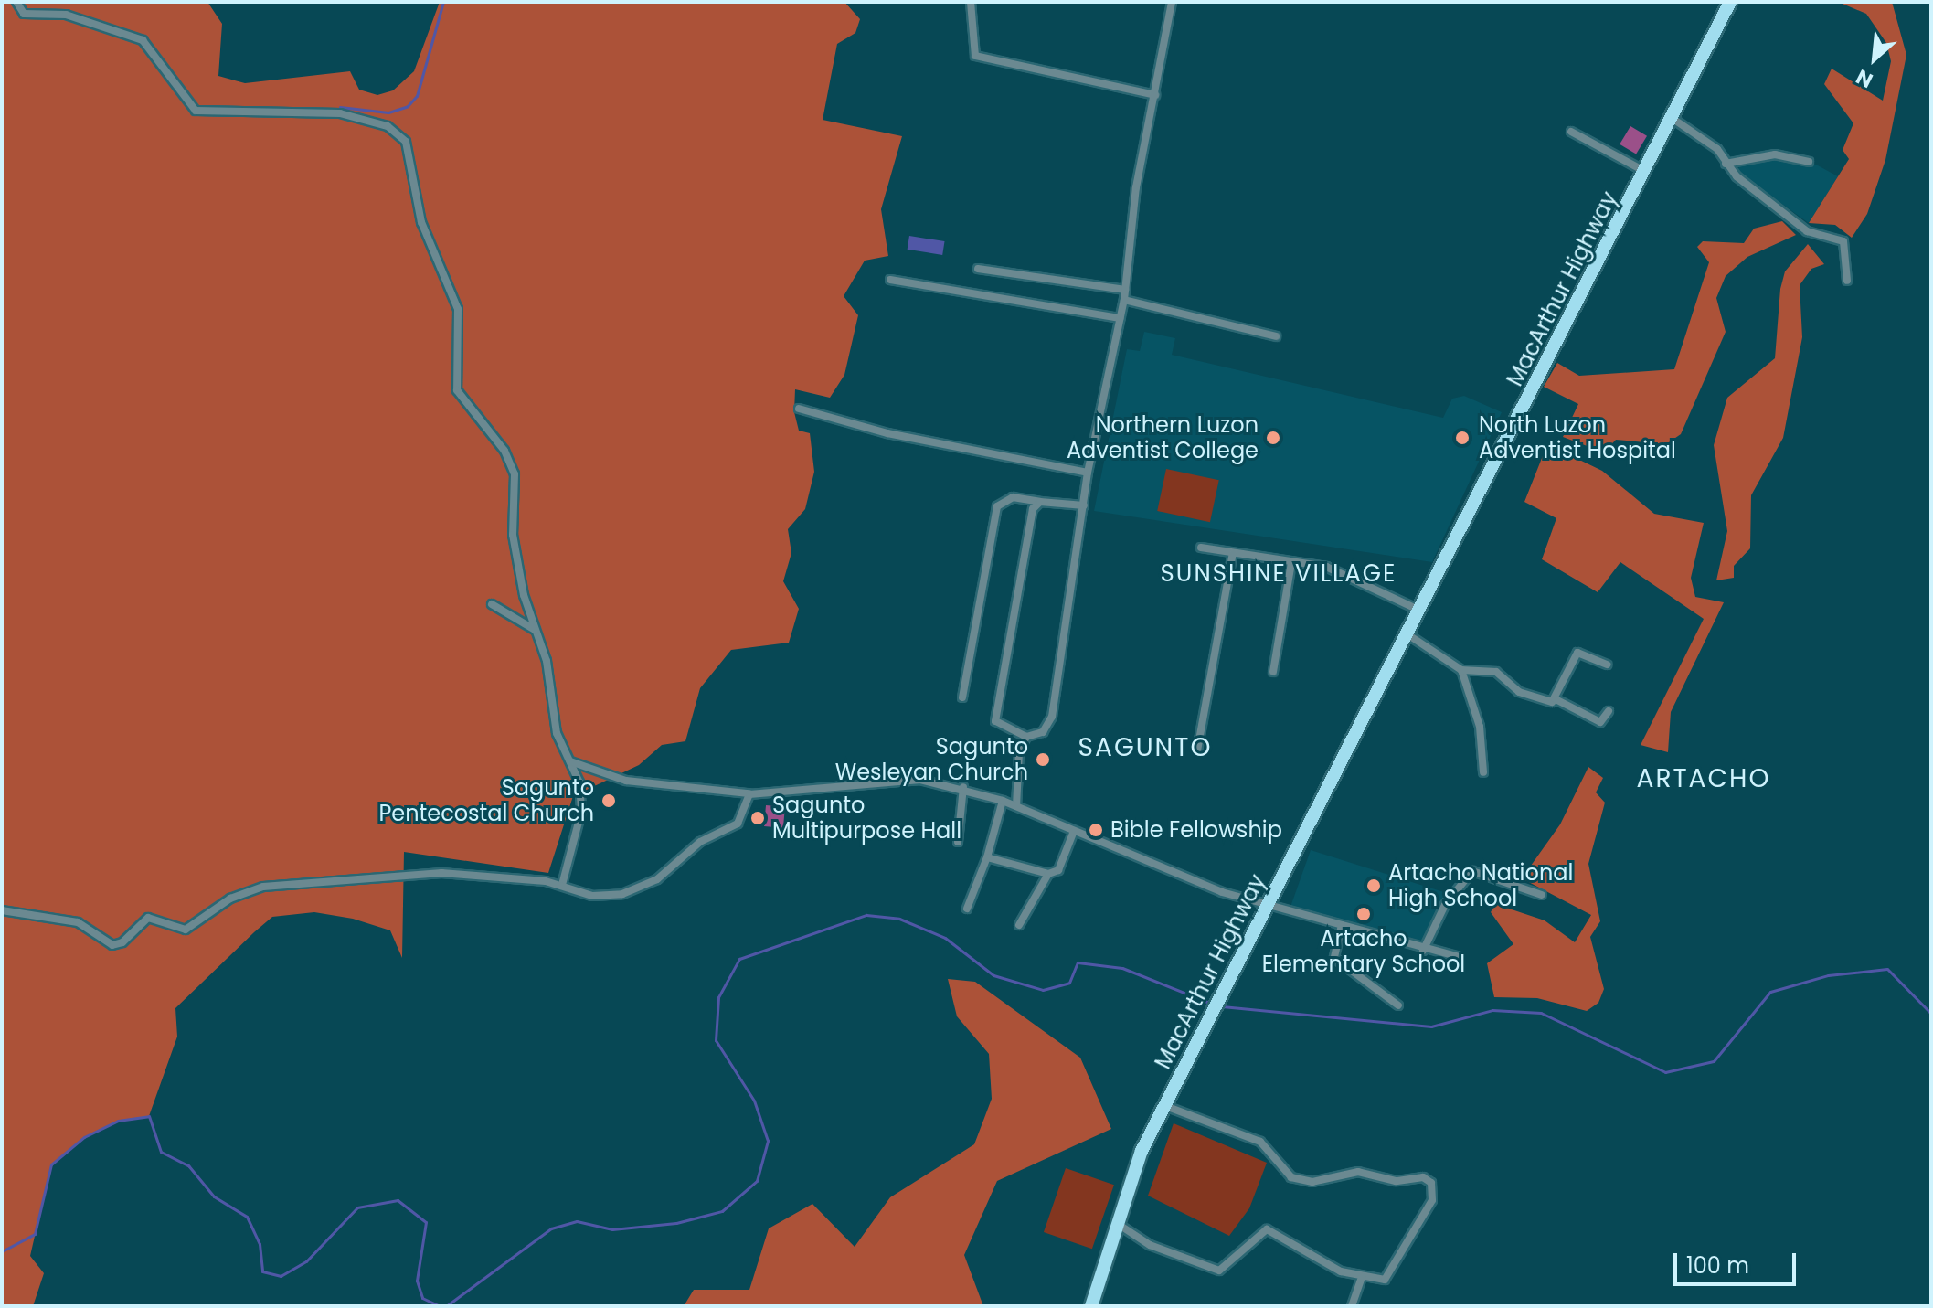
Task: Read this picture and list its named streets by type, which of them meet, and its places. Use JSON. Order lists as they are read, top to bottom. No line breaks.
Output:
{"streets":{"highway":["MacArthur Highway"]},"districts":["SUNSHINE VILLAGE","SAGUNTO","ARTACHO"],"places":["Northern Luzon Adventist College","North Luzon Adventist Hospital","Sagunto Wesleyan Church","Sagunto Pentecostal Church","Sagunto Multipurpose Hall","Bible Fellowship","Artacho National High School","Artacho Elementary School"],"scale_bar":"100 m","north":"bottom left"}
